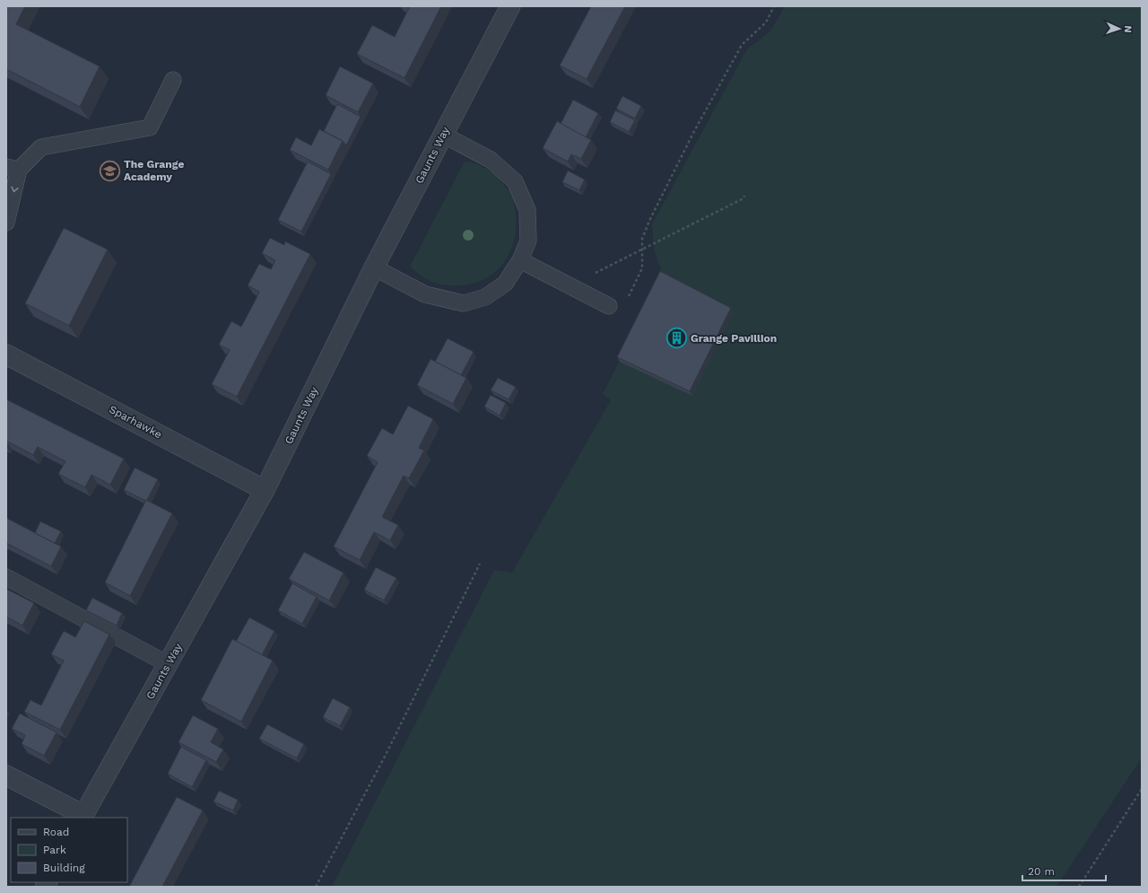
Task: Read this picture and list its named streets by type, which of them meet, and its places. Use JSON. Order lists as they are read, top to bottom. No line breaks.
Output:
{"streets":{"street":["Gaunts Way","Sparhawke"]},"crossings":[["Gaunts Way","Sparhawke"]],"places":{"school or university":["The Grange Academy"],"building":["Grange Pavillion"]},"legend":["Road","Park","Building"],"scale_bar":"20 m","north":"right"}
